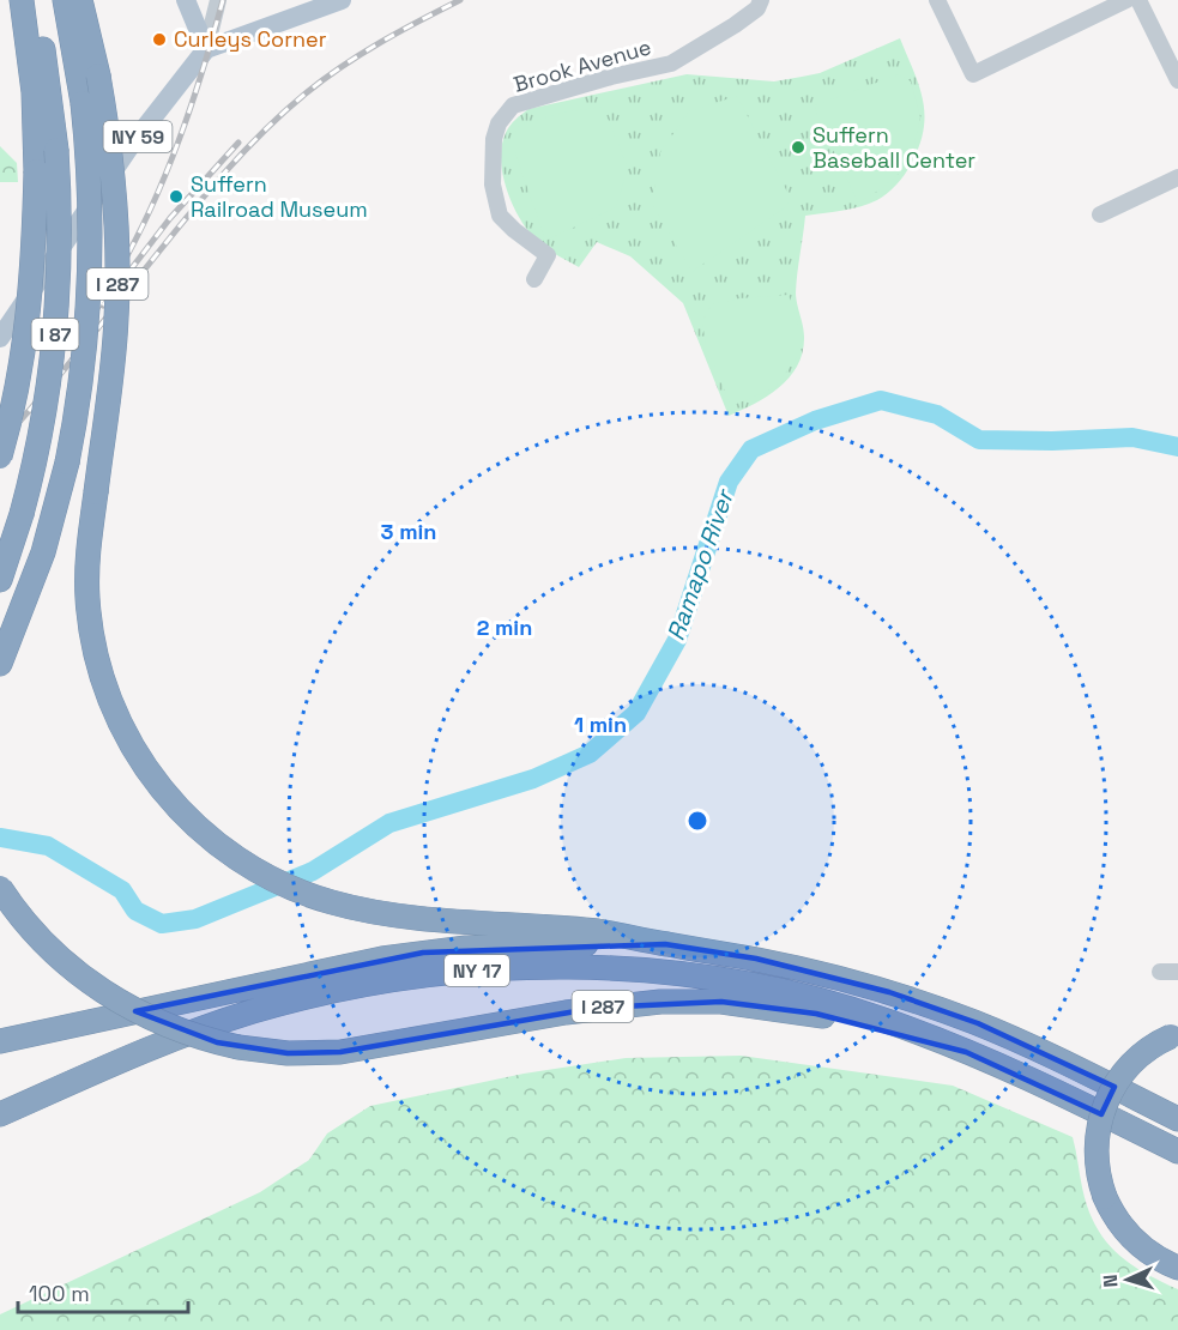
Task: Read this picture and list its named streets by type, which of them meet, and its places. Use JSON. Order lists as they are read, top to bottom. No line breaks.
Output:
{"streets":{"highway":["I 287","I 87","NY 17"],"main road":["NY 59"],"street":["Brook Avenue"]},"crossings":[["I 287","NY 17"]],"water":["Ramapo River"],"places":["Curleys Corner","Suffern Baseball Center","Suffern Railroad Museum"],"scale_bar":"100 m","north":"left","rings":["3 min","2 min","1 min"]}
